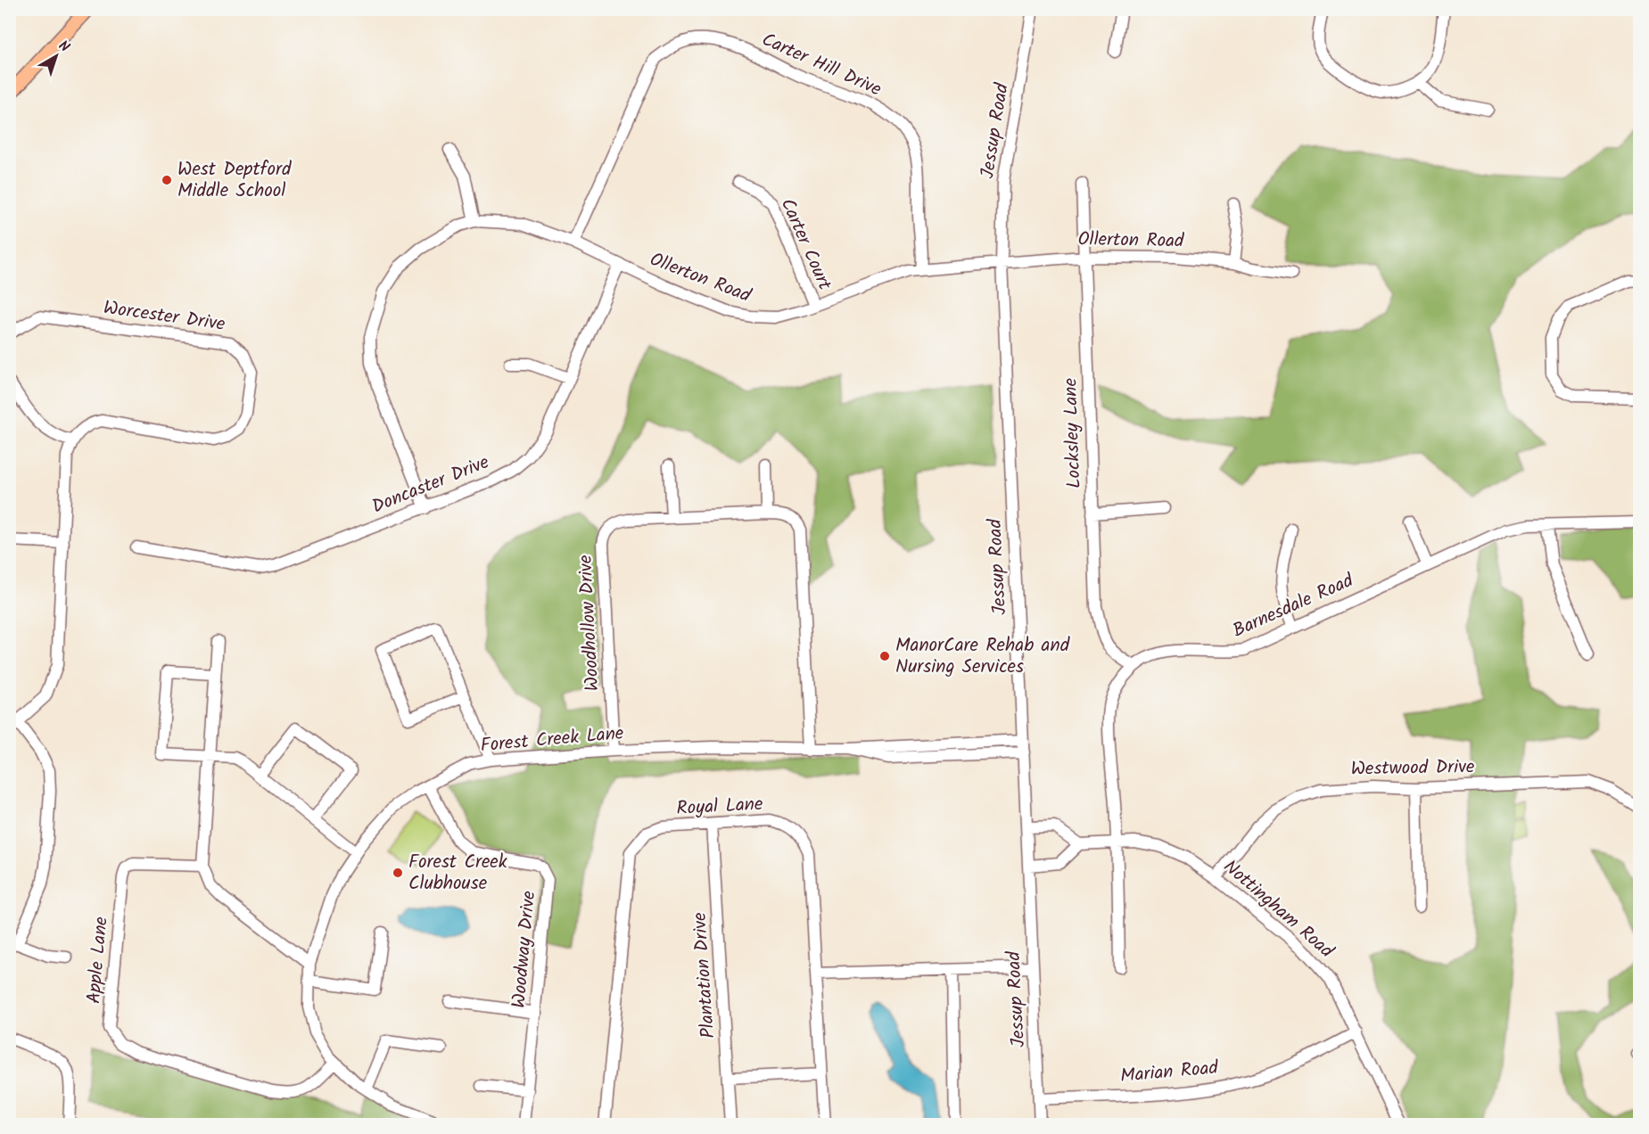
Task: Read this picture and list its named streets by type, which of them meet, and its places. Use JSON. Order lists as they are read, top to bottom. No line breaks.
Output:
{"streets":{"street":["Carter Hill Drive","Jessup Road","Ollerton Road","Carter Court","Worcester Drive","Locksley Lane","Doncaster Drive","Barnesdale Road","Woodhollow Drive","Forest Creek Lane","Westwood Drive","Royal Lane","Nottingham Road","Woodway Drive","Apple Lane","Plantation Drive","Marian Road"]},"crossings":[["Carter Hill Drive","Ollerton Road"],["Jessup Road","Ollerton Road"],["Jessup Road","Forest Creek Lane"],["Jessup Road","Marian Road"],["Ollerton Road","Carter Court"],["Ollerton Road","Locksley Lane"],["Ollerton Road","Doncaster Drive"],["Locksley Lane","Barnesdale Road"],["Barnesdale Road","Nottingham Road"],["Woodhollow Drive","Forest Creek Lane"],["Forest Creek Lane","Woodway Drive"],["Forest Creek Lane","Apple Lane"],["Westwood Drive","Nottingham Road"],["Royal Lane","Plantation Drive"],["Nottingham Road","Marian Road"]],"places":["West Deptford Middle School","ManorCare Rehab and Nursing Services","Forest Creek Clubhouse"],"north":"top right"}
